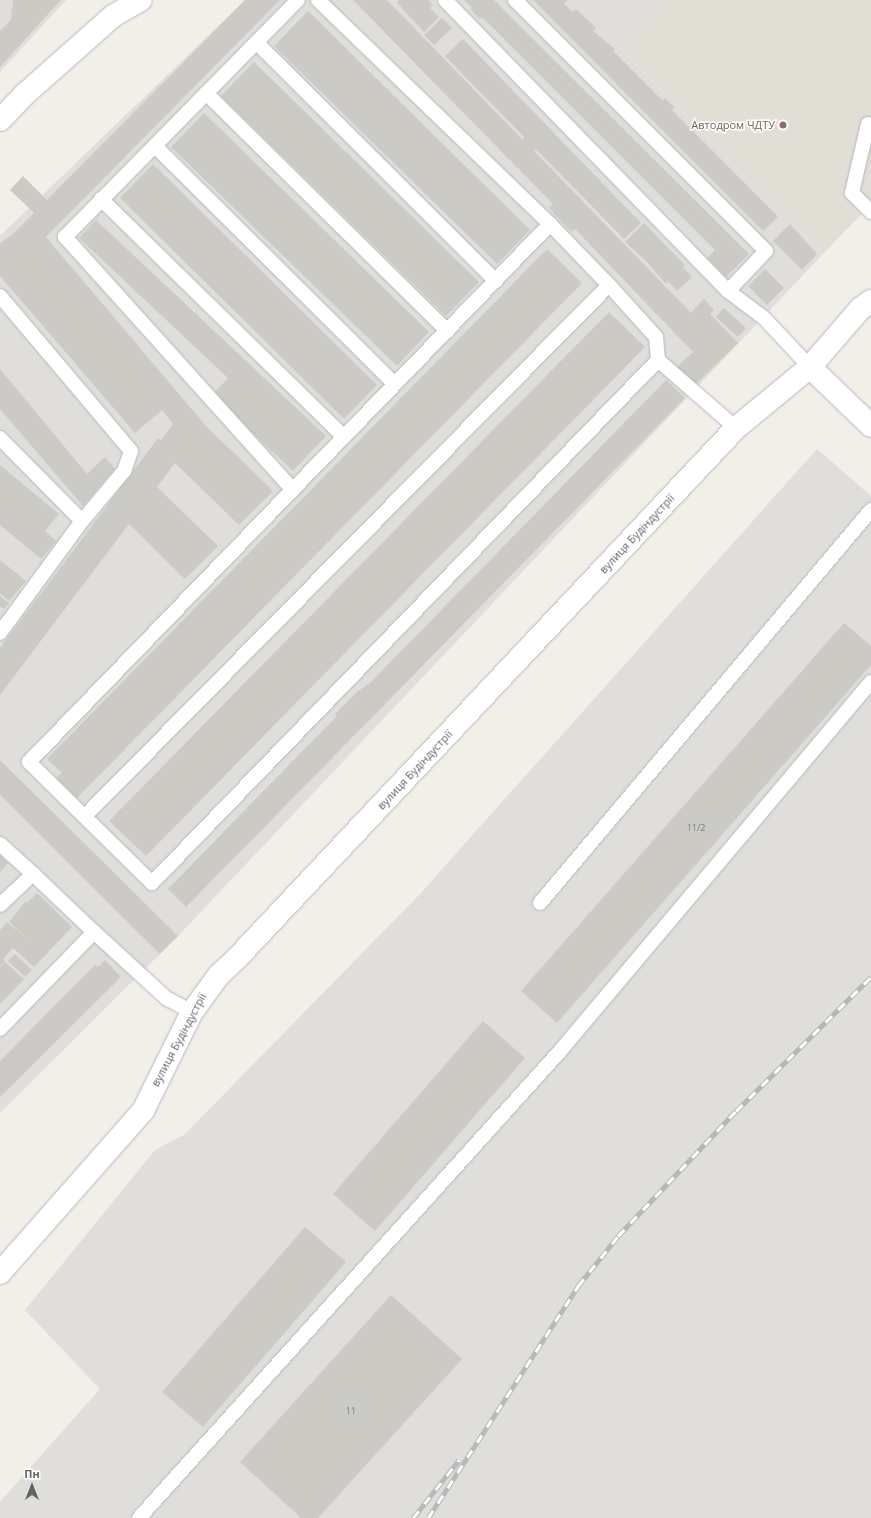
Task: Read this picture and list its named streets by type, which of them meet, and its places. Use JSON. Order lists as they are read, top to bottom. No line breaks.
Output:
{"streets":{"street":["вулиця Будіндустрії"]},"places":["Автодром ЧДТУ"],"house_numbers":["11/2","11"],"north":"top"}
